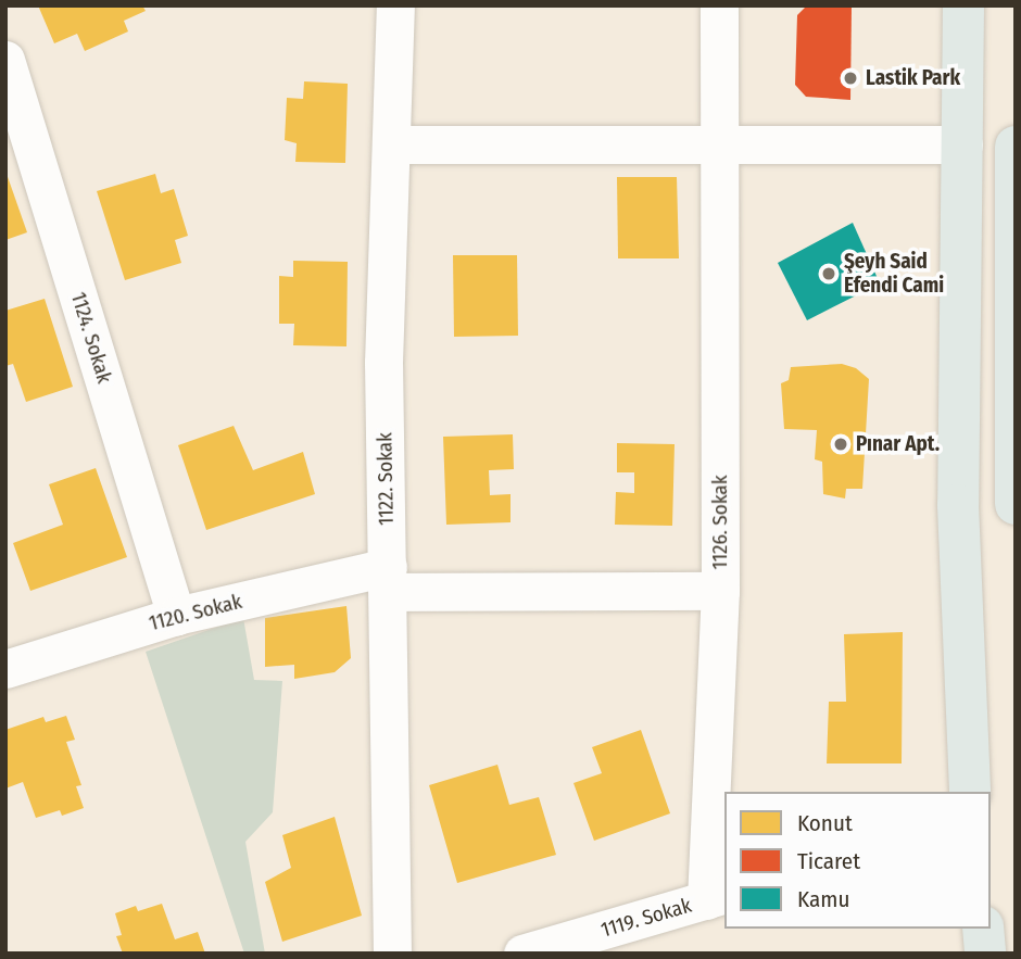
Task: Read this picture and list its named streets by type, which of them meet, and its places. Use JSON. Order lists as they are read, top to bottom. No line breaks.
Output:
{"streets":{"street":["1124. Sokak","1122. Sokak","1126. Sokak","1120. Sokak","1119. Sokak"]},"crossings":[["1124. Sokak","1120. Sokak"],["1122. Sokak","1120. Sokak"],["1126. Sokak","1120. Sokak"],["1126. Sokak","1119. Sokak"]],"places":["Lastik Park","Şeyh Said Efendi Cami","Pınar Apt."],"legend":["Konut","Ticaret","Kamu"]}
